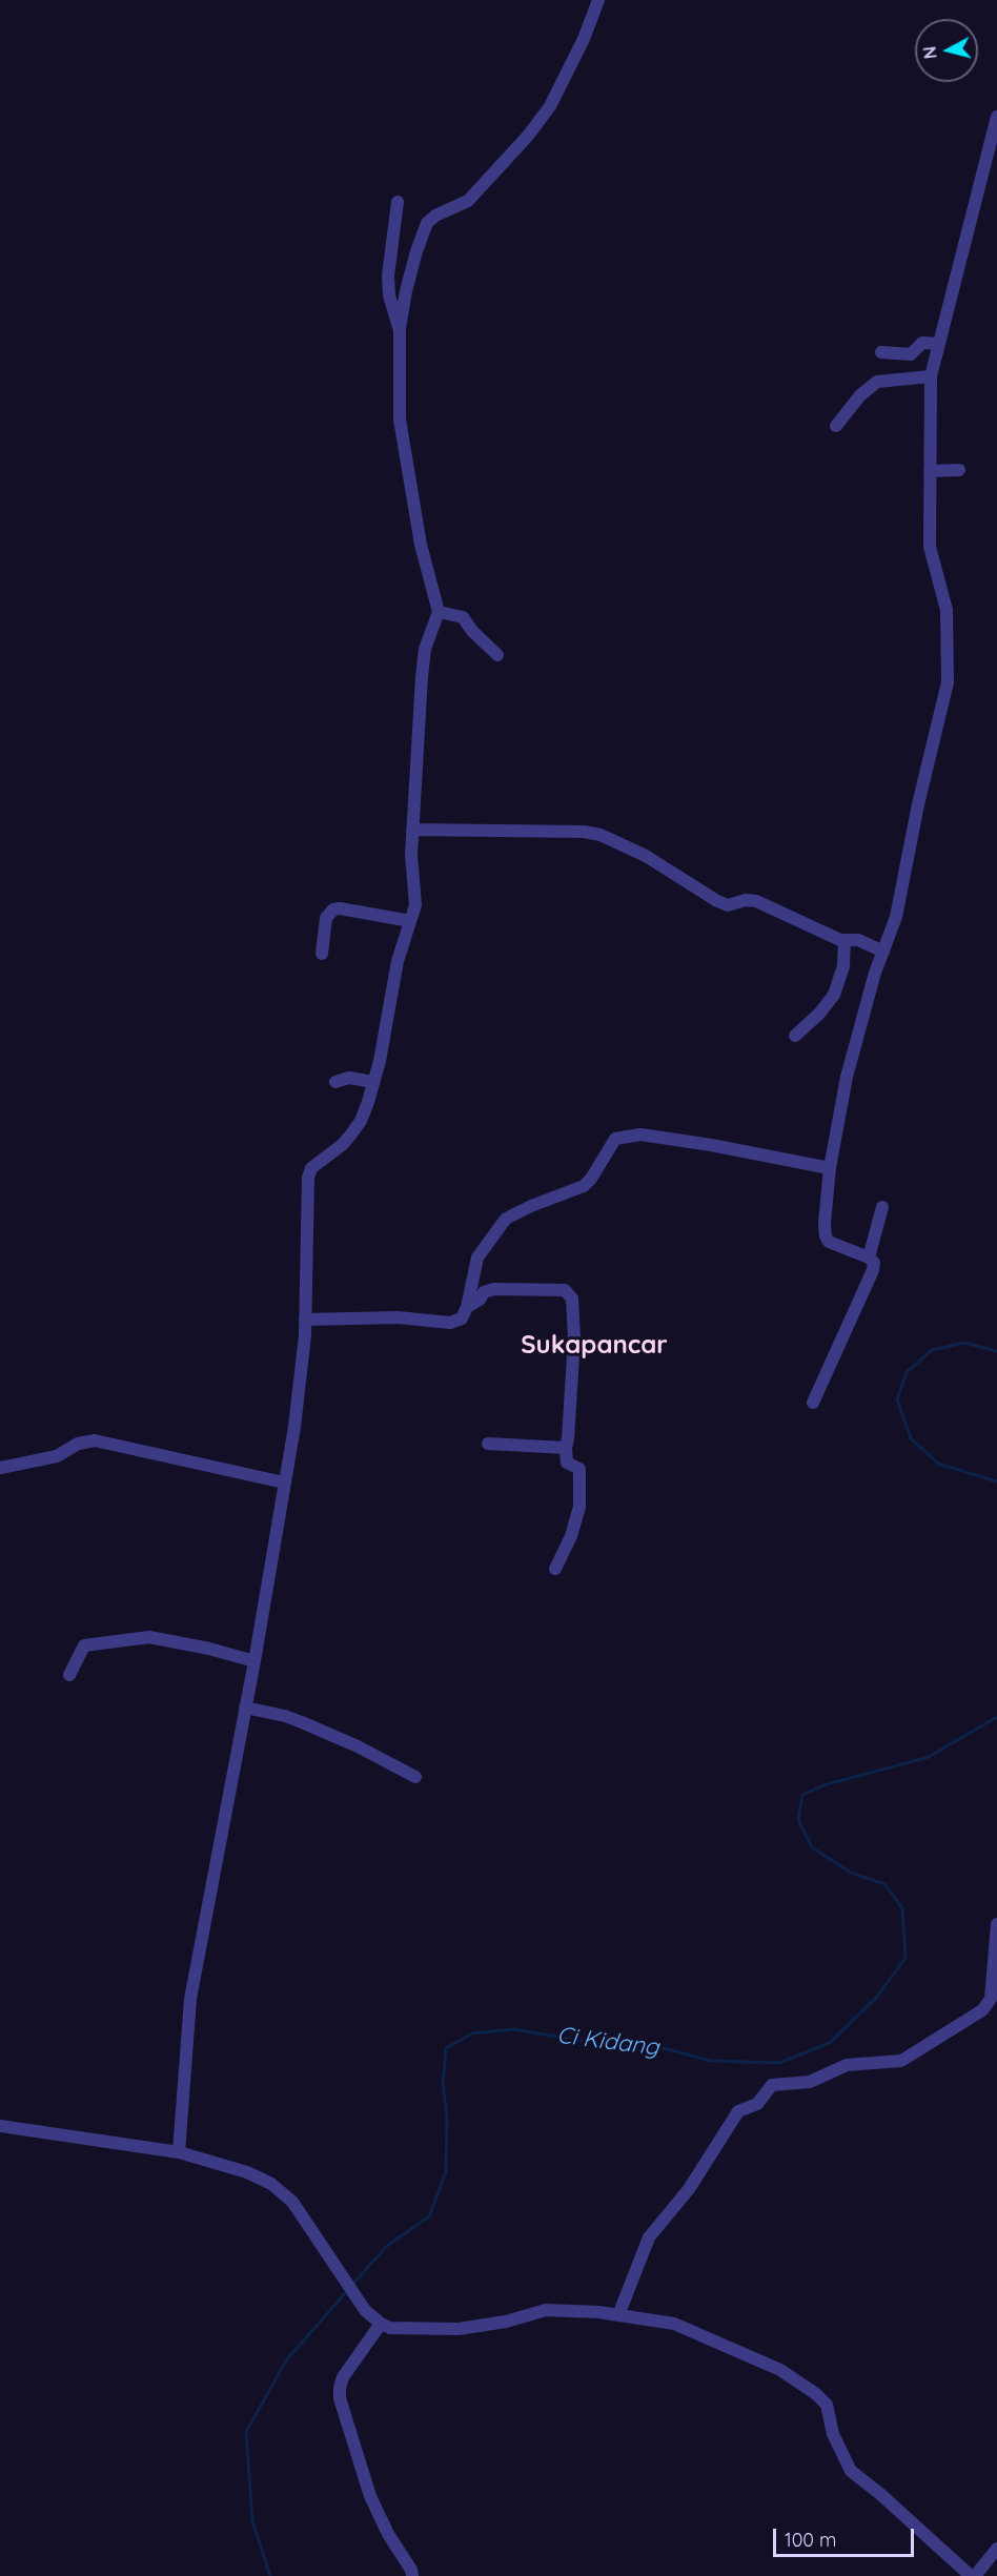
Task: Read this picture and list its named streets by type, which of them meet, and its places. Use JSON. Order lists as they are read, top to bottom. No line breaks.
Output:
{"districts":["Sukapancar"],"water":["Ci Kidang"],"scale_bar":"100 m","north":"left"}
